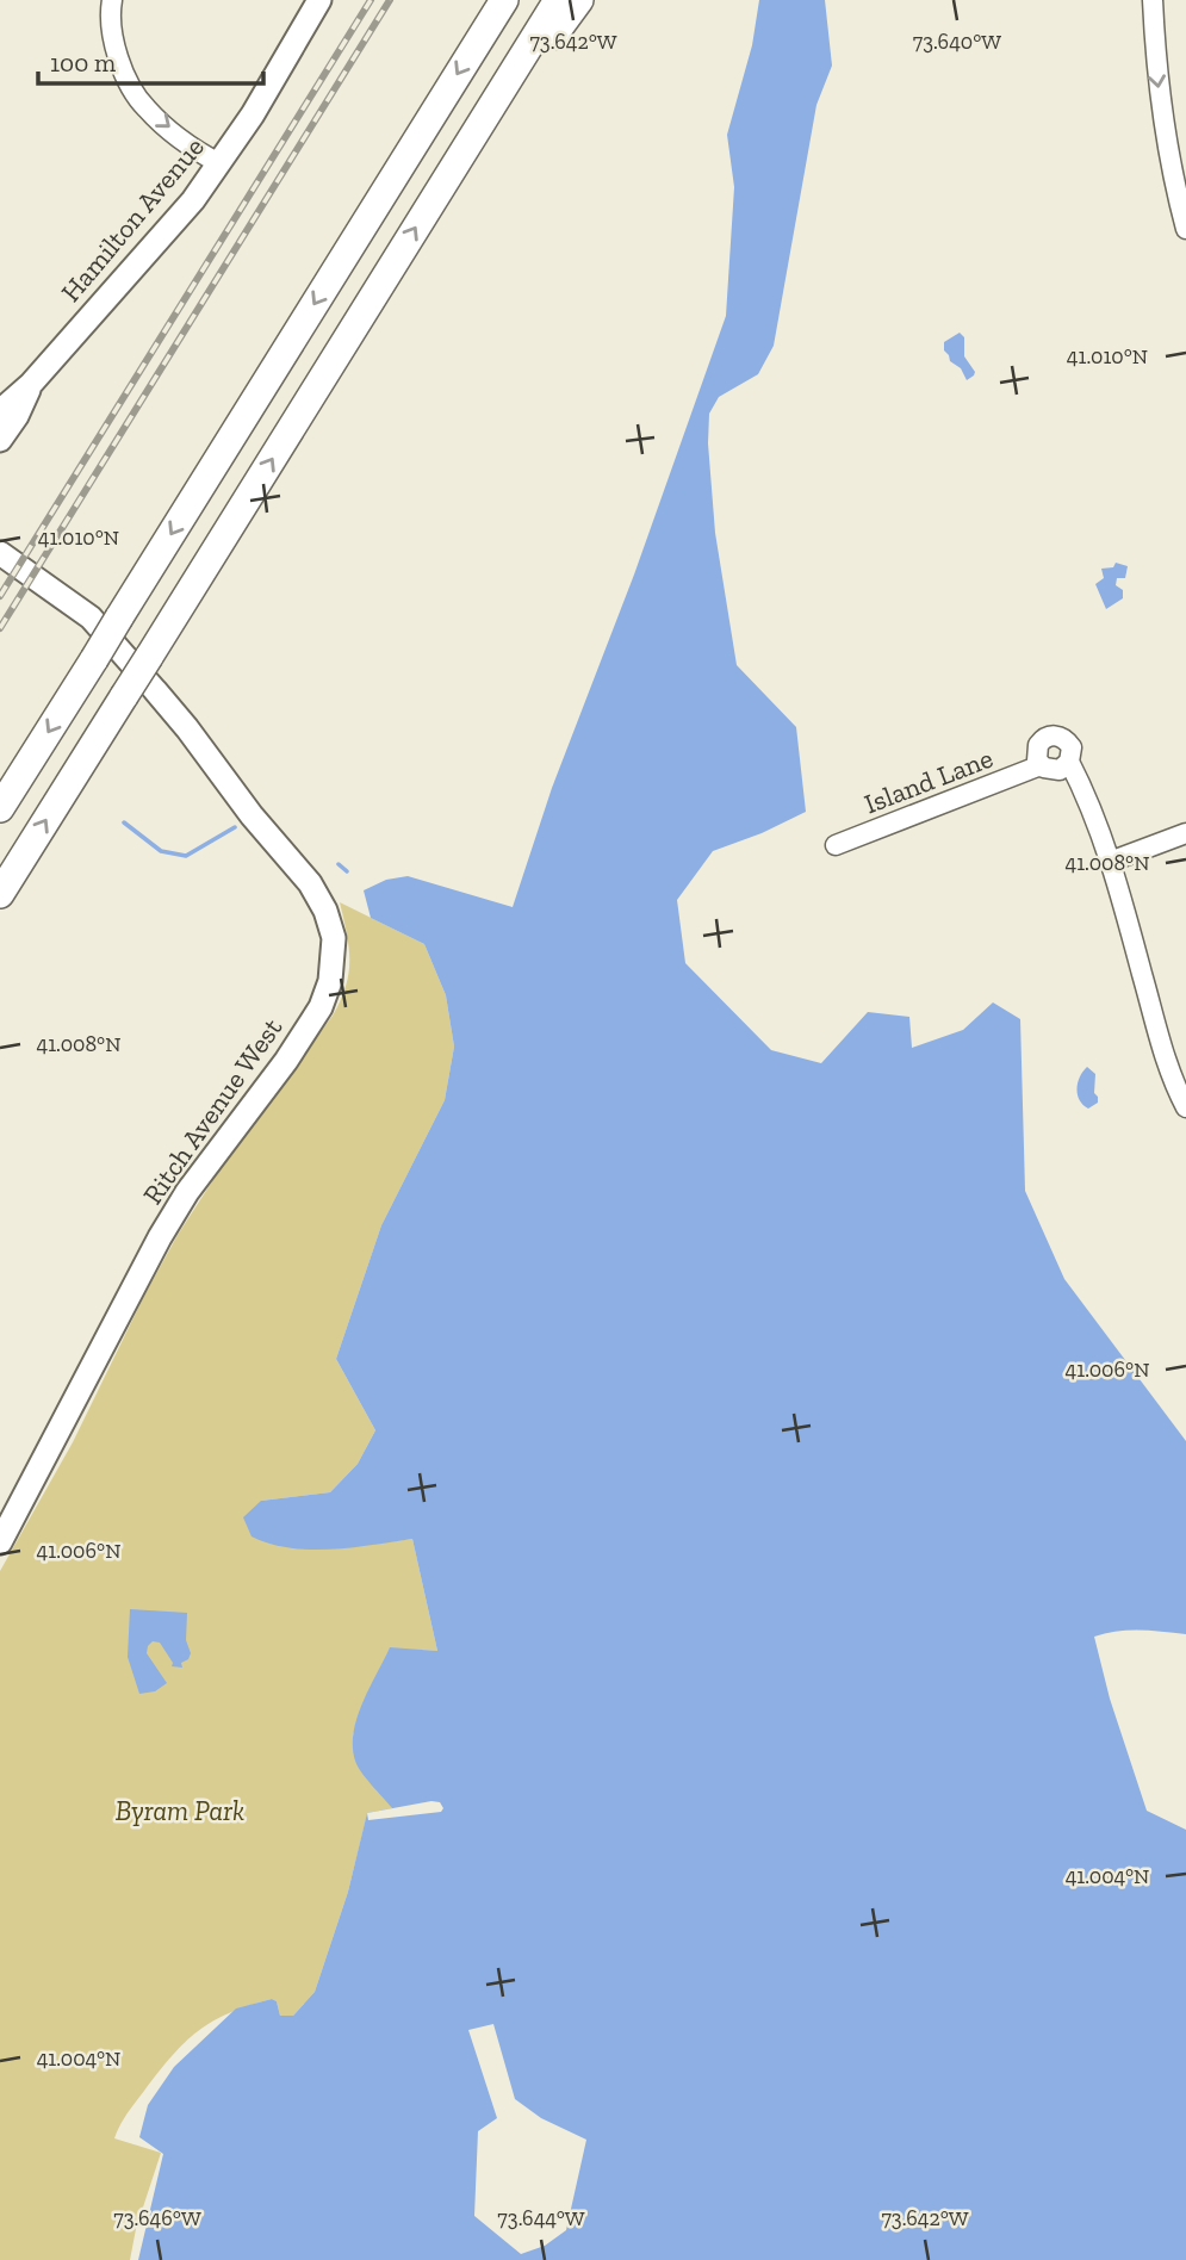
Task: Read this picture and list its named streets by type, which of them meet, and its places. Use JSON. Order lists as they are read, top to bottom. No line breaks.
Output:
{"streets":{"main road":["Hamilton Avenue","Ritch Avenue West"],"street":["Island Lane"]},"parks":["Byram Park"],"scale_bar":"100 m","coordinates":["73.642°W","73.640°W","41.010°N","41.008°N","41.006°N","41.004°N","73.646°W","73.644°W"]}
